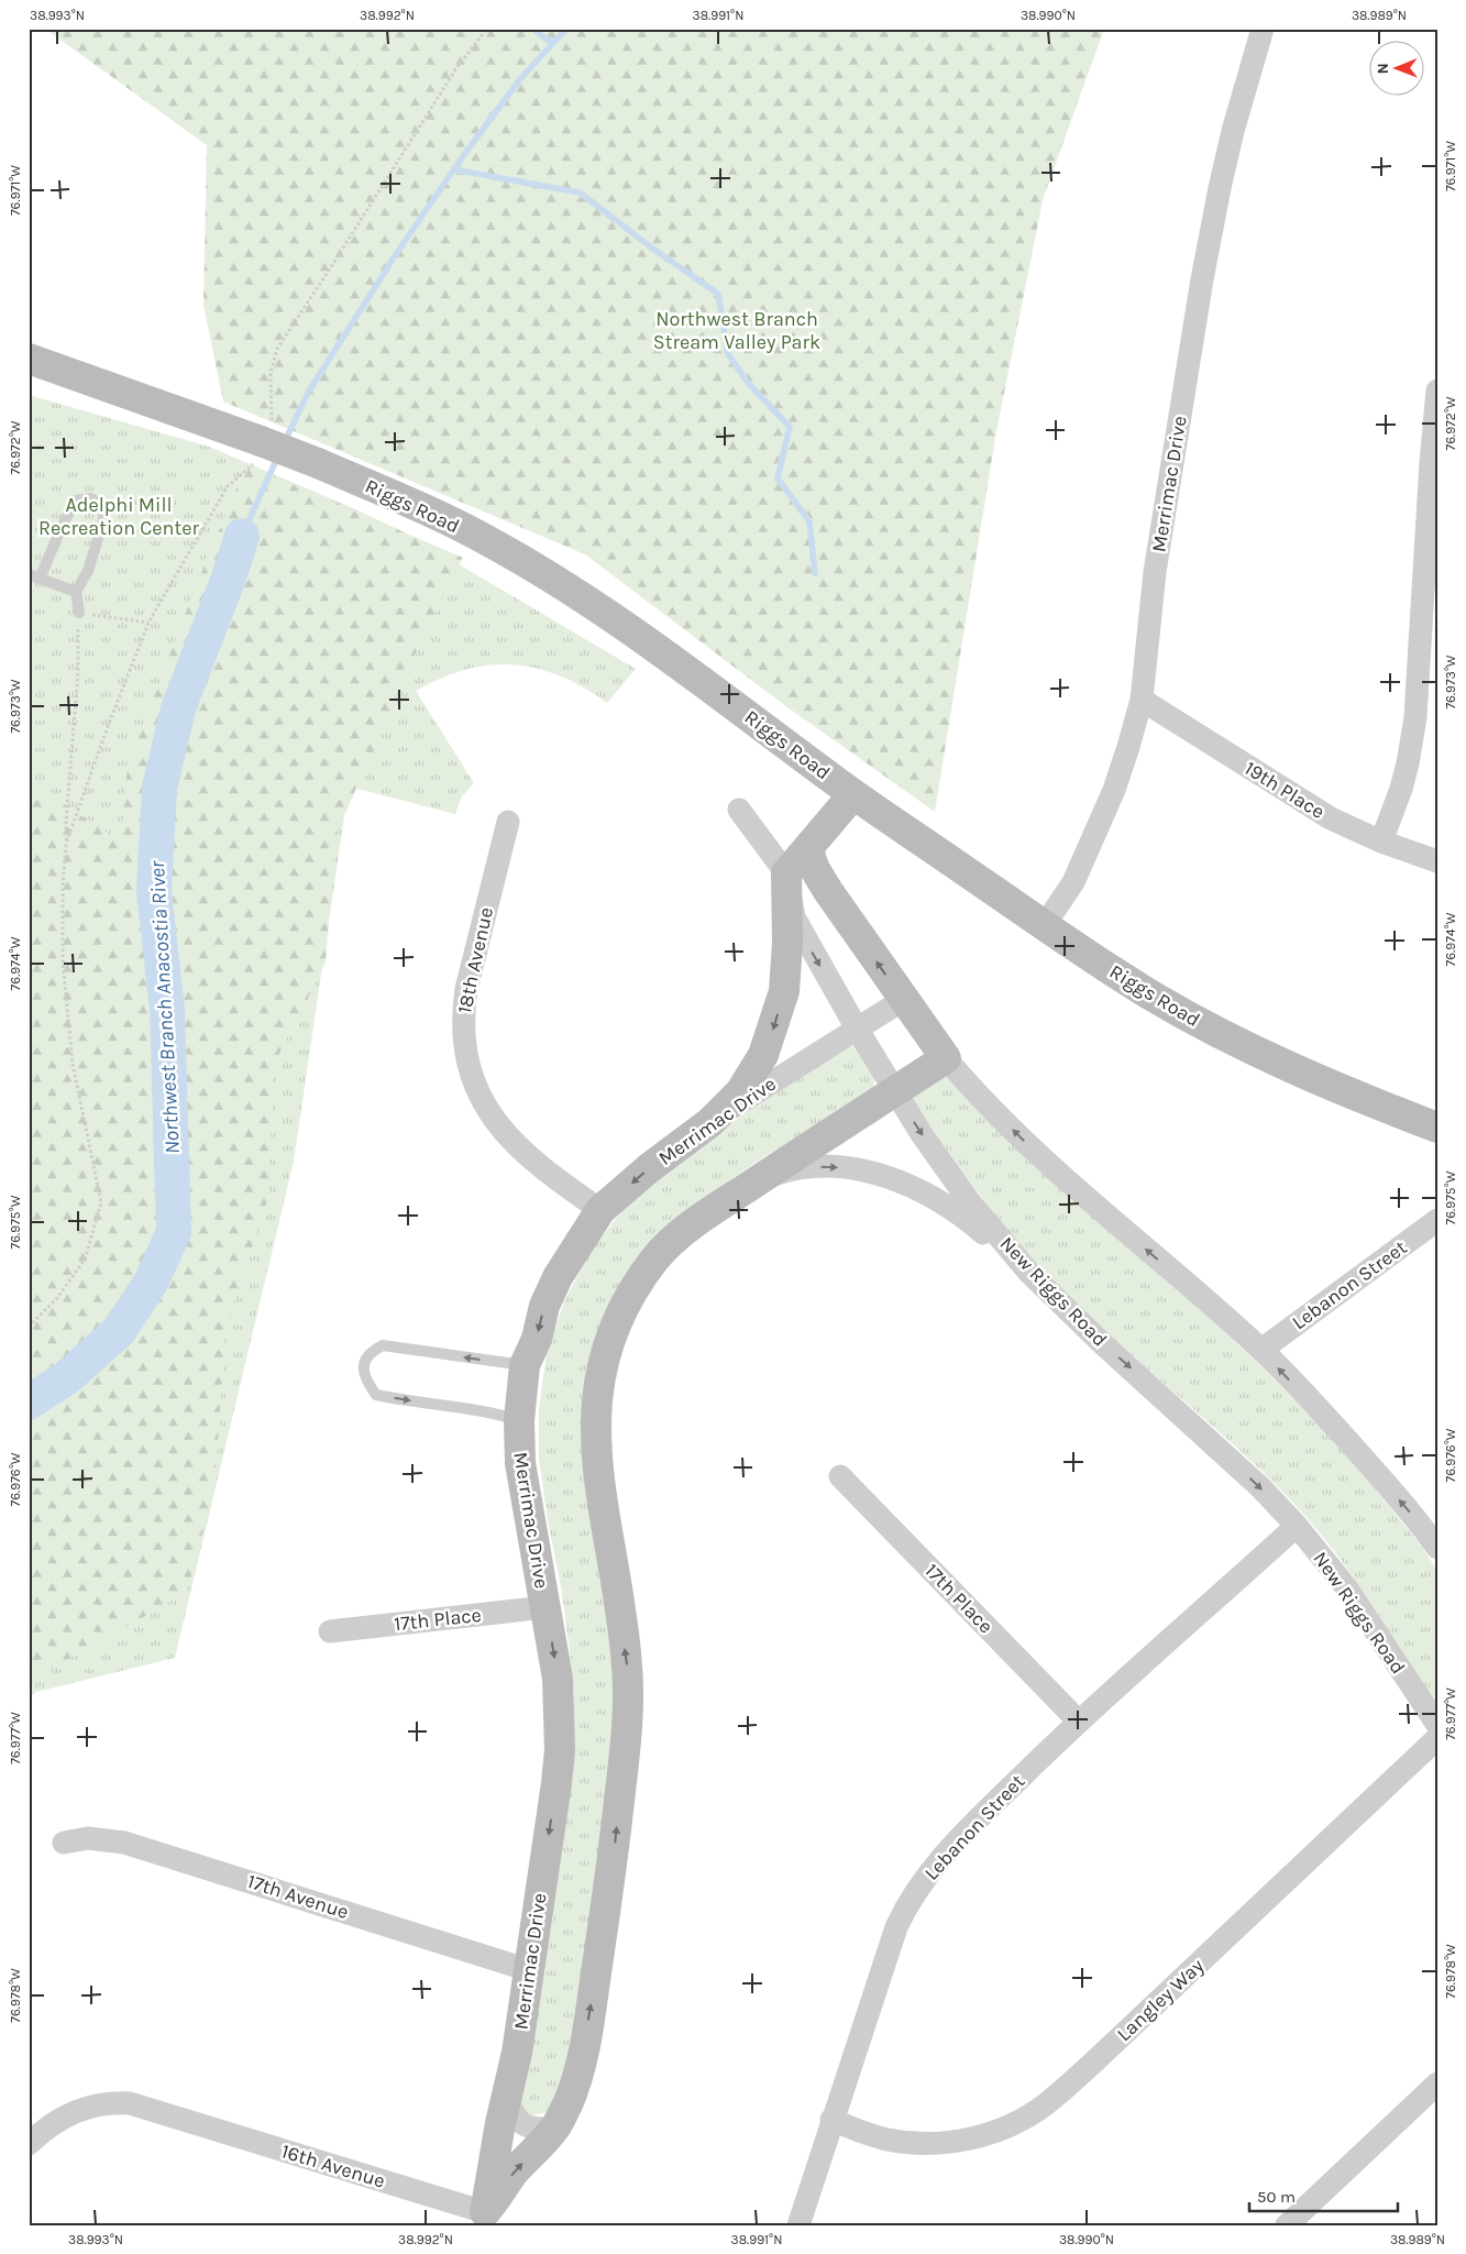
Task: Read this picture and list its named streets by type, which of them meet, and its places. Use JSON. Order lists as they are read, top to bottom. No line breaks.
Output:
{"streets":{"street":["Merrimac Drive","Riggs Road","19th Place","18th Avenue","Lebanon Street","New Riggs Road","17th Place","17th Avenue","Langley Way","16th Avenue"]},"crossings":[["Merrimac Drive","Riggs Road"],["Merrimac Drive","19th Place"],["Merrimac Drive","18th Avenue"],["Merrimac Drive","New Riggs Road"],["Merrimac Drive","17th Place"],["Merrimac Drive","17th Avenue"],["Merrimac Drive","16th Avenue"],["Lebanon Street","New Riggs Road"],["Lebanon Street","17th Place"],["Lebanon Street","Langley Way"]],"water":["Northwest Branch Anacostia River"],"parks":["Northwest Branch Stream Valley Park","Adelphi Mill Recreation Center"],"scale_bar":"50 m","north":"left","coordinates":["38.993°N","38.992°N","38.991°N","38.990°N","38.989°N","76.971°W","76.972°W","76.973°W","76.974°W","76.975°W","76.976°W","76.977°W","76.978°W"]}
